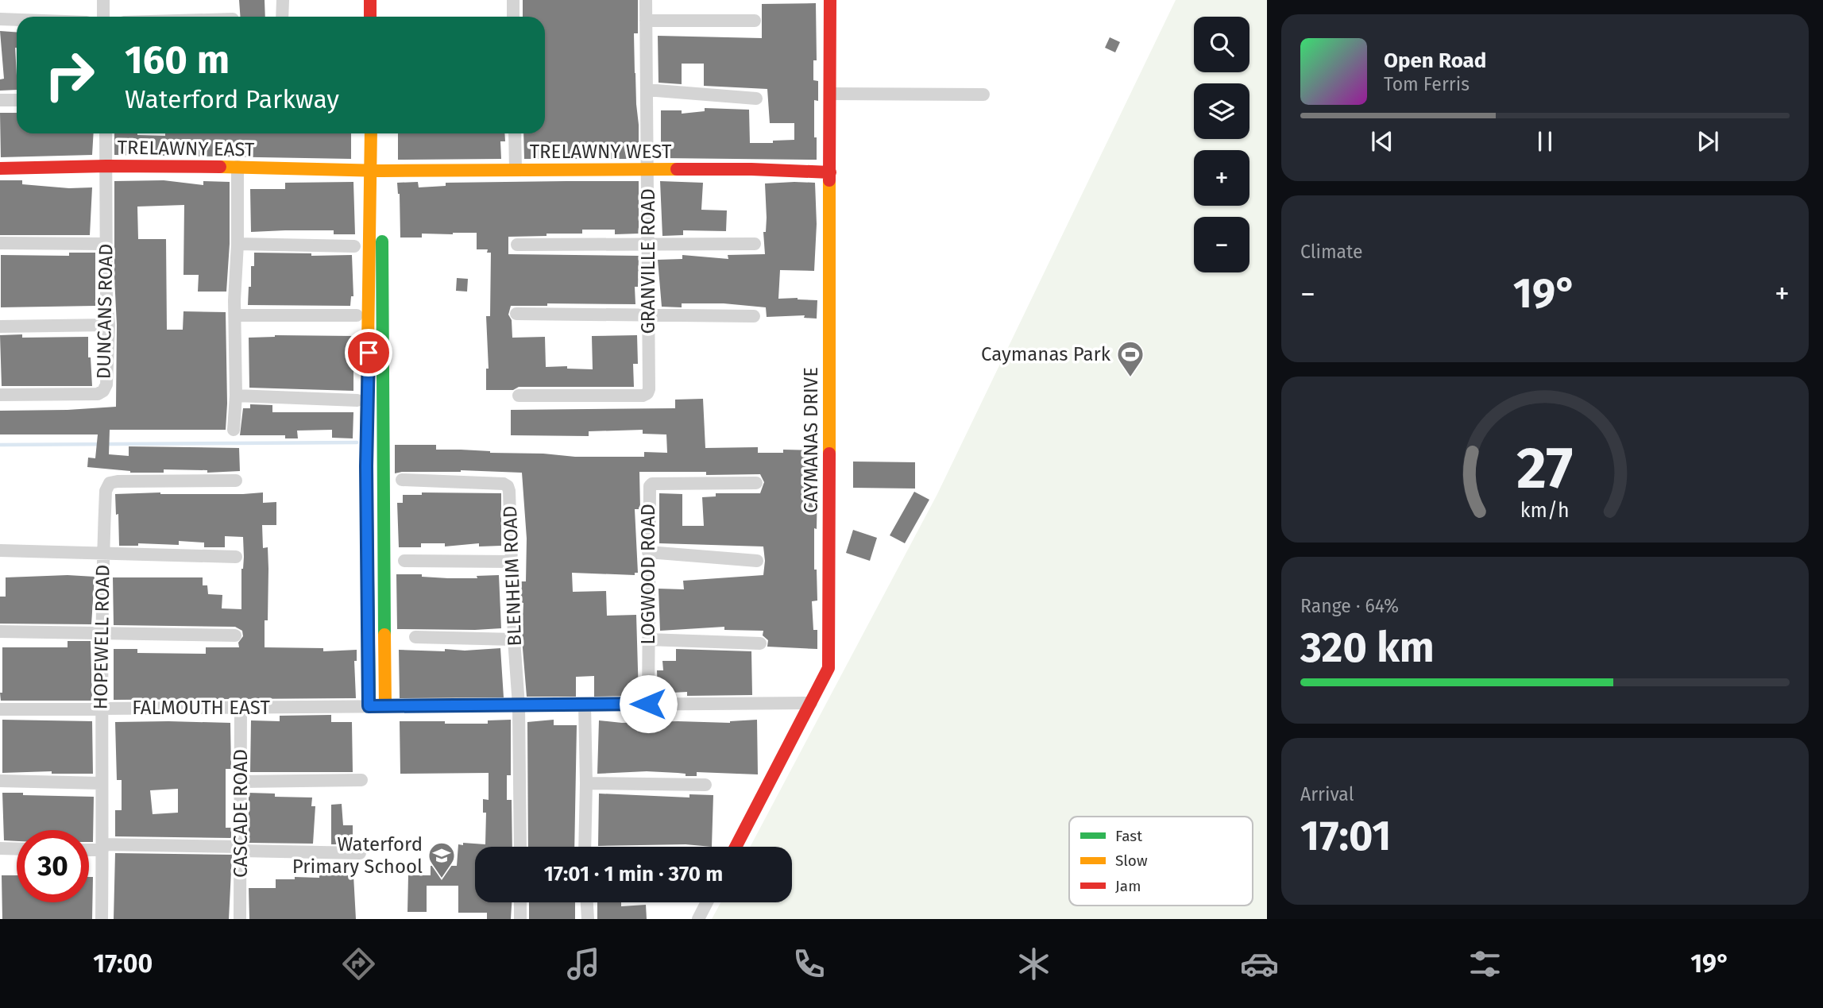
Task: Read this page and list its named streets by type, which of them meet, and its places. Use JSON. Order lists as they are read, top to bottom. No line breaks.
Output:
{"streets":{"street":["TRELAWNY EAST","TRELAWNY WEST","GRANVILLE ROAD","DUNCANS ROAD","CAYMANAS DRIVE","LOGWOOD ROAD","BLENHEIM ROAD","HOPEWELL ROAD","FALMOUTH EAST","CASCADE ROAD"]},"crossings":[["TRELAWNY EAST","TRELAWNY WEST"],["TRELAWNY EAST","DUNCANS ROAD"],["TRELAWNY WEST","GRANVILLE ROAD"],["TRELAWNY WEST","CAYMANAS DRIVE"],["CAYMANAS DRIVE","FALMOUTH EAST"],["LOGWOOD ROAD","FALMOUTH EAST"],["BLENHEIM ROAD","FALMOUTH EAST"],["HOPEWELL ROAD","FALMOUTH EAST"],["FALMOUTH EAST","CASCADE ROAD"]],"places":{"sports":["Caymanas Park"],"school or university":["Waterford Primary School"]},"legend":["Fast","Slow","Jam"],"page":{"map_buttons":["+","−"],"turn":["160 m","Waterford Parkway"],"song":["Open Road","Tom Ferris"],"tile":["Climate",["Range · 64%","320 km"],["Arrival","17:01"]],"heat":["−","19°","+"],"limit":"30","trip":"17:01 · 1 min · 370 m","tabs":["17:00","19°"],"gauge":["27","km/h"]}}
